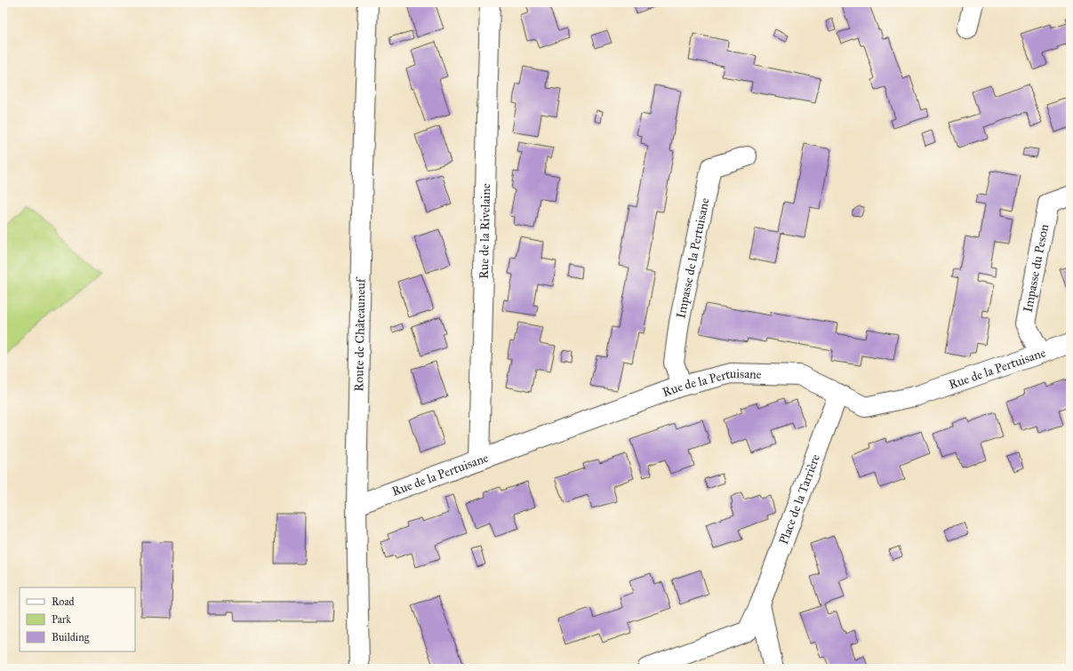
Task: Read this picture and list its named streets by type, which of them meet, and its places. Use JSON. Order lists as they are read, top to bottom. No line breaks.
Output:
{"streets":{"street":["Rue de la Rivelaine","Impasse de la Pertuisane","Impasse du Peson","Route de Châteauneuf","Rue de la Pertuisane","Place de la Tarrière"]},"crossings":[["Rue de la Rivelaine","Rue de la Pertuisane"],["Impasse de la Pertuisane","Rue de la Pertuisane"],["Impasse du Peson","Rue de la Pertuisane"],["Route de Châteauneuf","Rue de la Pertuisane"],["Rue de la Pertuisane","Place de la Tarrière"]],"legend":["Road","Park","Building"]}
